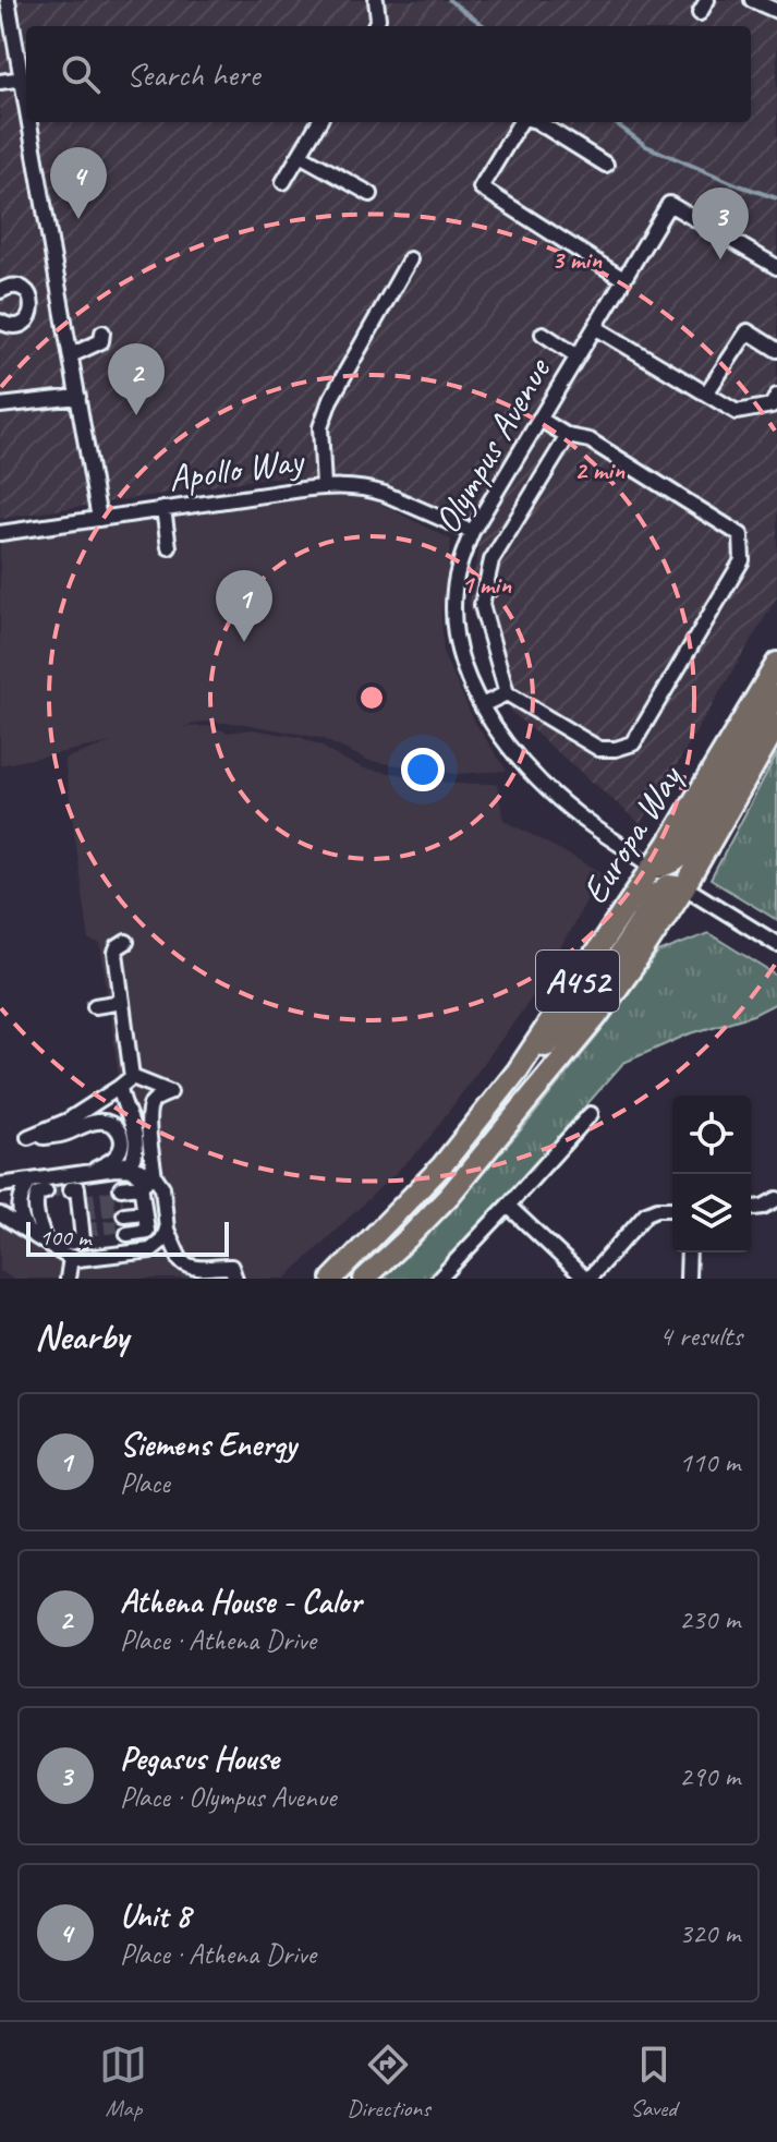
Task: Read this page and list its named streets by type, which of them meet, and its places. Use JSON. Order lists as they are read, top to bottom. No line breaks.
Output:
{"streets":{"highway":["Europa Way","A452"],"street":["Olympus Avenue","Apollo Way"]},"crossings":[["Olympus Avenue","Apollo Way"],["Olympus Avenue","Europa Way"]],"scale_bar":"100 m","page":{"search":"Search here","pins":["4","3","2","1"],"scale":"100 m","heading":["Nearby","4 results"],"list":[{"mark":"1","name":"Siemens Energy","note":"Place","value":"110 m"},{"mark":"2","name":"Athena House - Calor","note":"Place · Athena Drive","value":"230 m"},{"mark":"3","name":"Pegasus House","note":"Place · Olympus Avenue","value":"290 m"},{"mark":"4","name":"Unit 8","note":"Place · Athena Drive","value":"320 m"}],"nav":["Map","Directions","Saved"]},"rings":["3 min","2 min","1 min"]}
